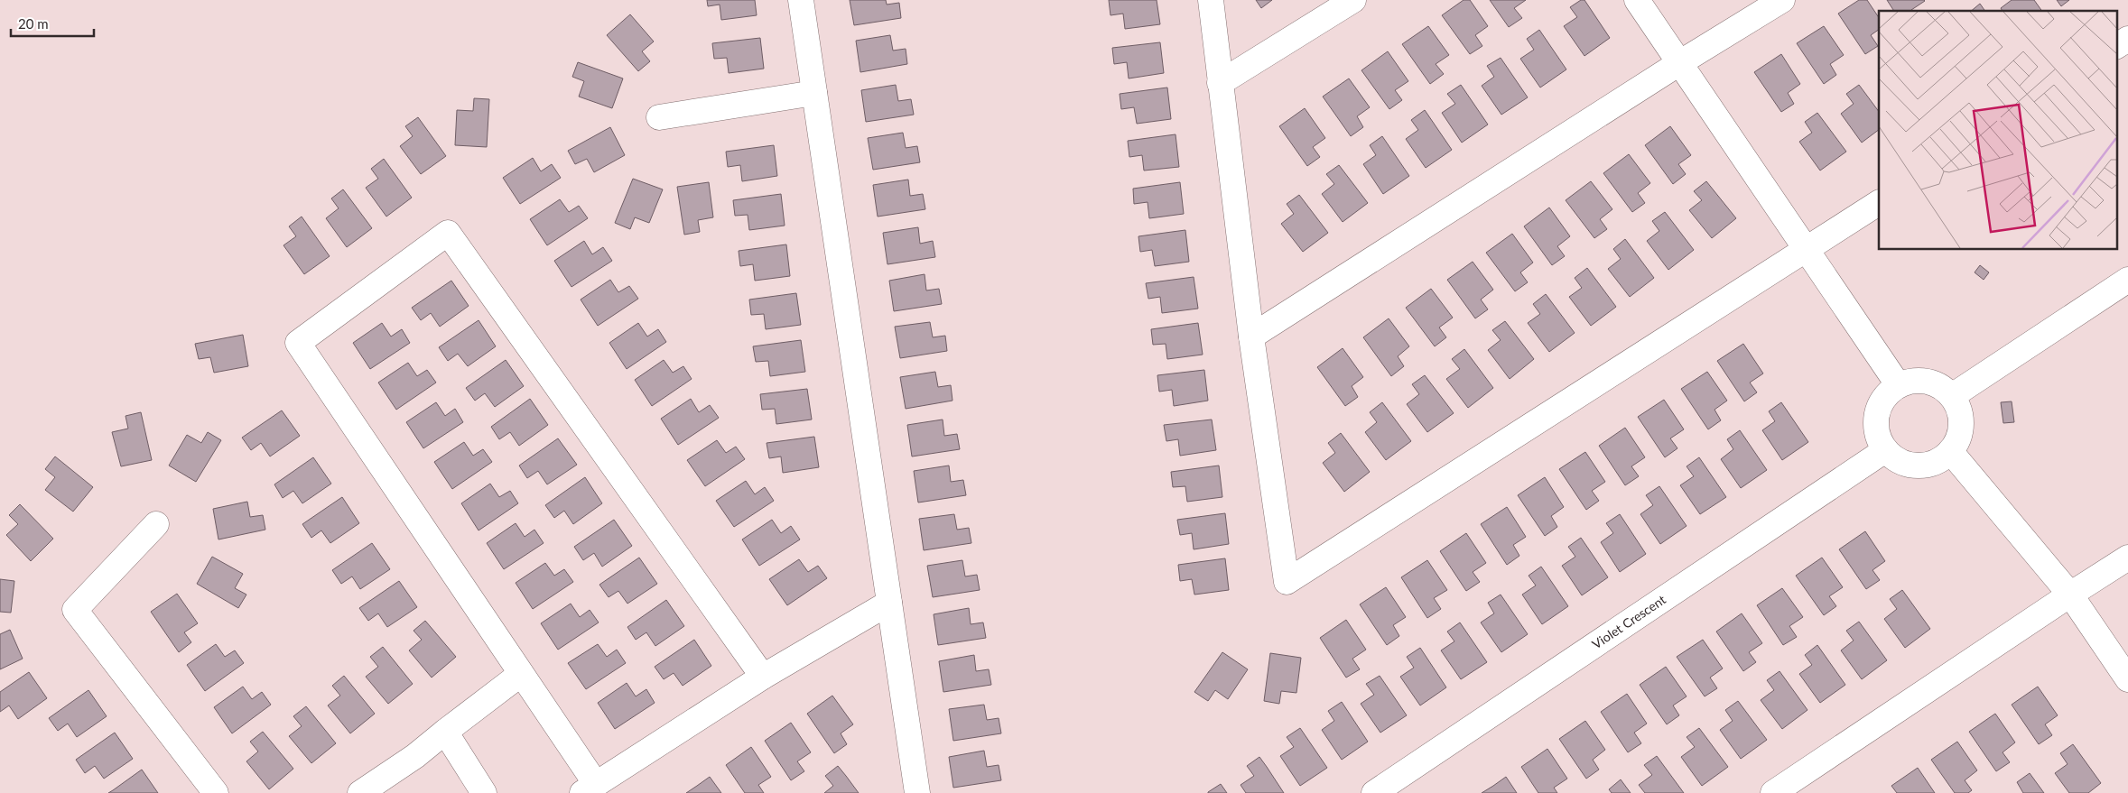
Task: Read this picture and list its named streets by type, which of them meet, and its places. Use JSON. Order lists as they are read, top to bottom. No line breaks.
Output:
{"streets":{"street":["Violet Crescent"]},"scale_bar":"20 m"}
